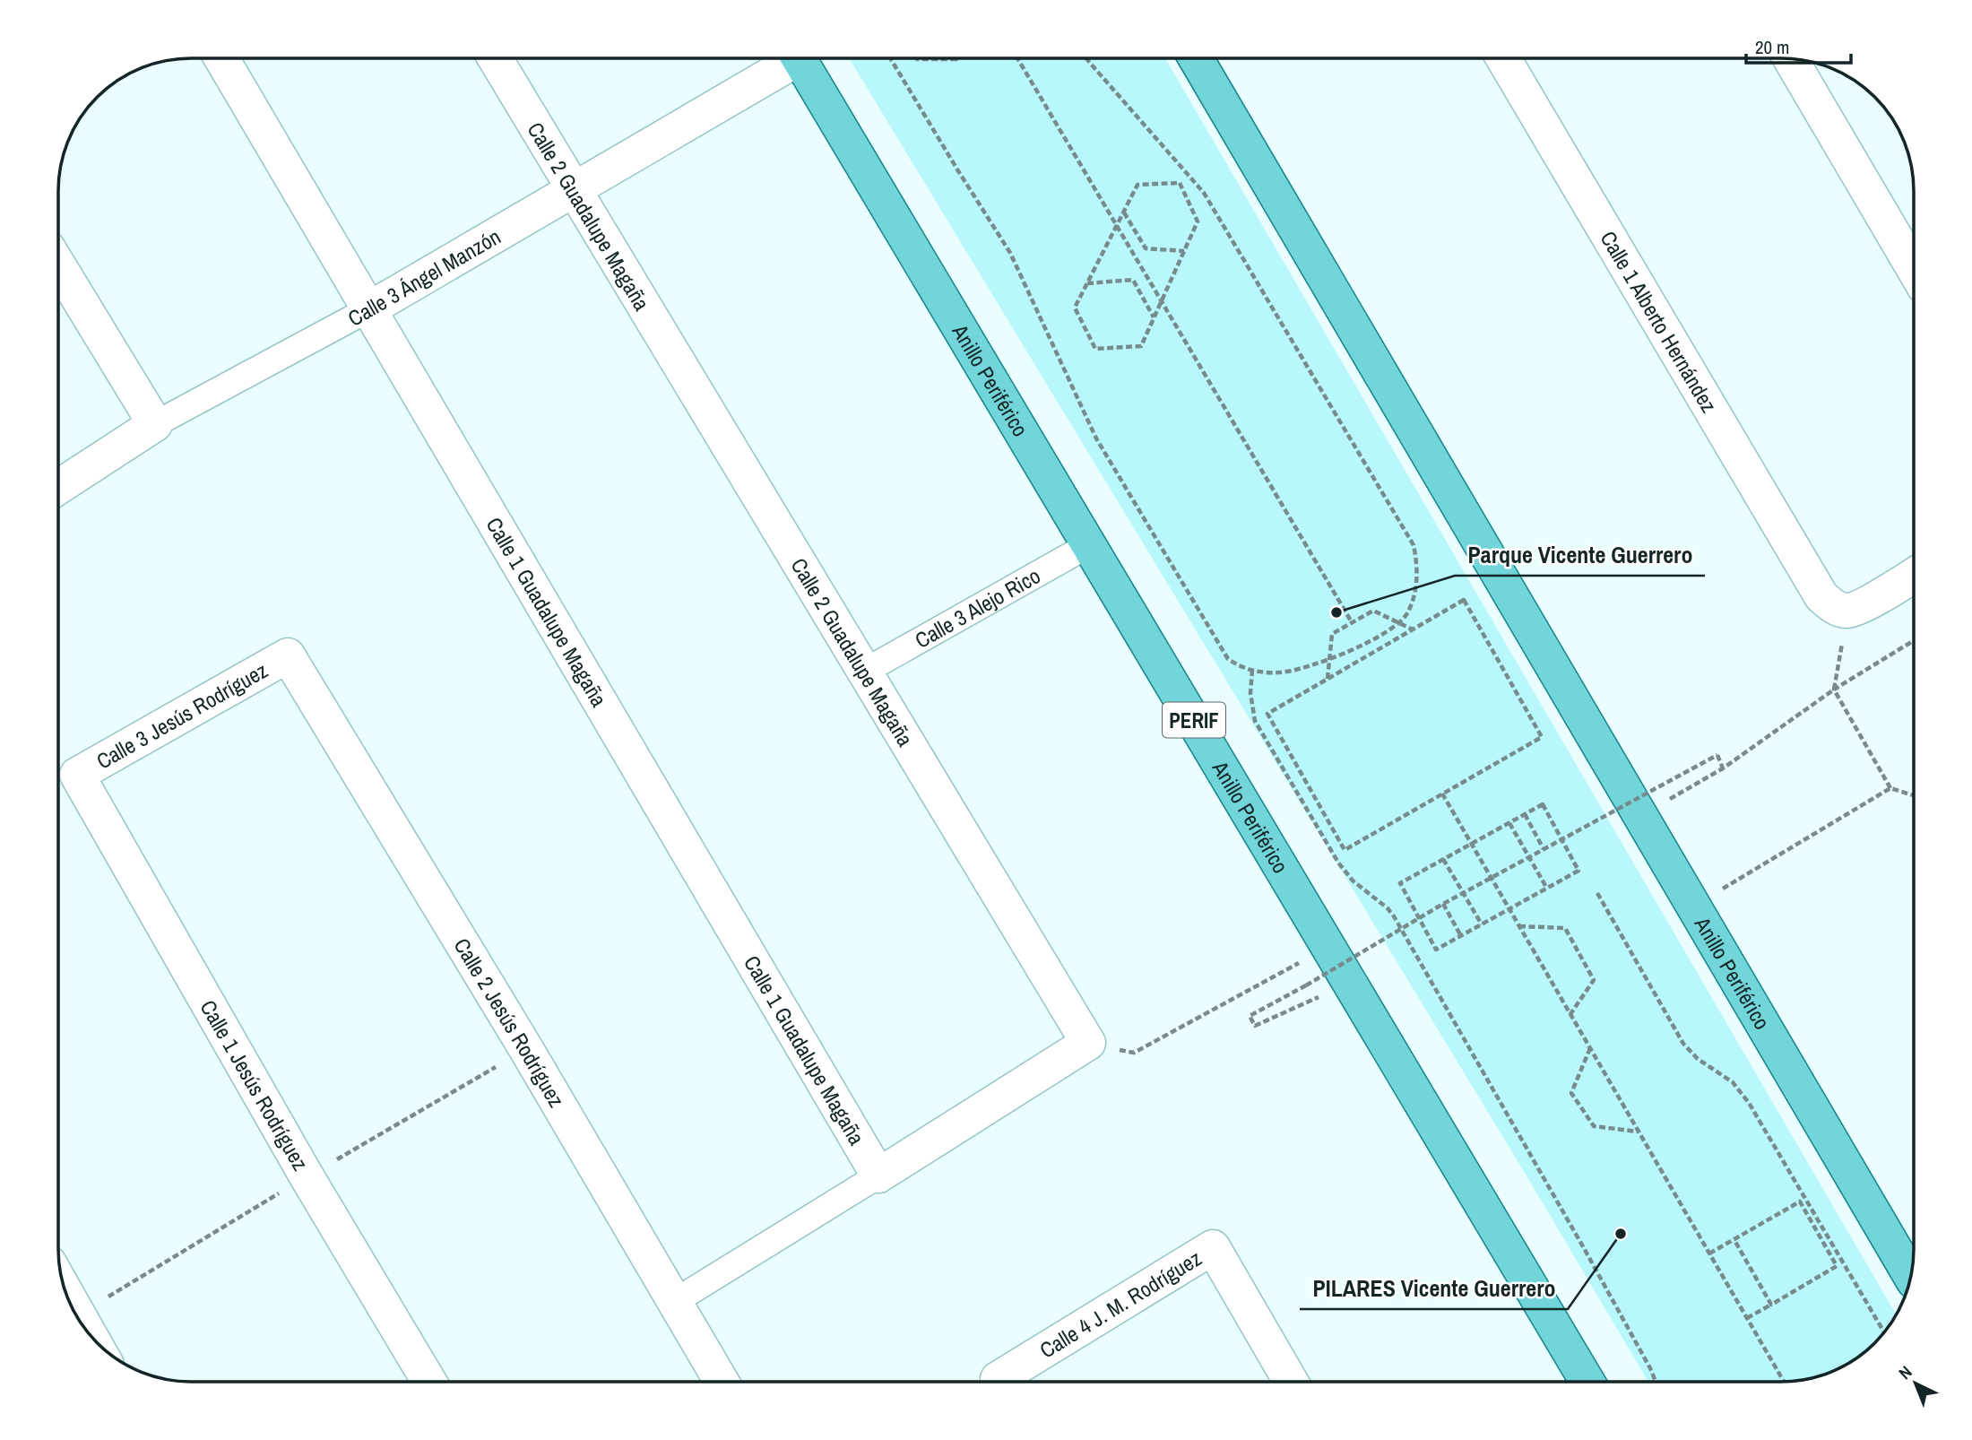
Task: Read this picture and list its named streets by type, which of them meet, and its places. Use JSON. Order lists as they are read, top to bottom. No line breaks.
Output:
{"streets":{"main road":["Anillo Periférico","PERIF"],"street":["Calle 2 Guadalupe Magaña","Calle 3 Ángel Manzón","Calle 1 Alberto Hernández","Calle 3 Alejo Rico","Calle 1 Guadalupe Magaña","Calle 3 Jesús Rodríguez","Calle 2 Jesús Rodríguez","Calle 1 Jesús Rodríguez","Calle 4 J. M. Rodríguez"]},"crossings":[["Calle 2 Guadalupe Magaña","Calle 3 Ángel Manzón"],["Calle 2 Guadalupe Magaña","Calle 3 Alejo Rico"],["Calle 3 Ángel Manzón","Calle 1 Guadalupe Magaña"],["Anillo Periférico","Calle 3 Alejo Rico"],["Calle 3 Jesús Rodríguez","Calle 2 Jesús Rodríguez"],["Calle 3 Jesús Rodríguez","Calle 1 Jesús Rodríguez"]],"places":["Parque Vicente Guerrero","PILARES Vicente Guerrero"],"scale_bar":"20 m","north":"top left"}
